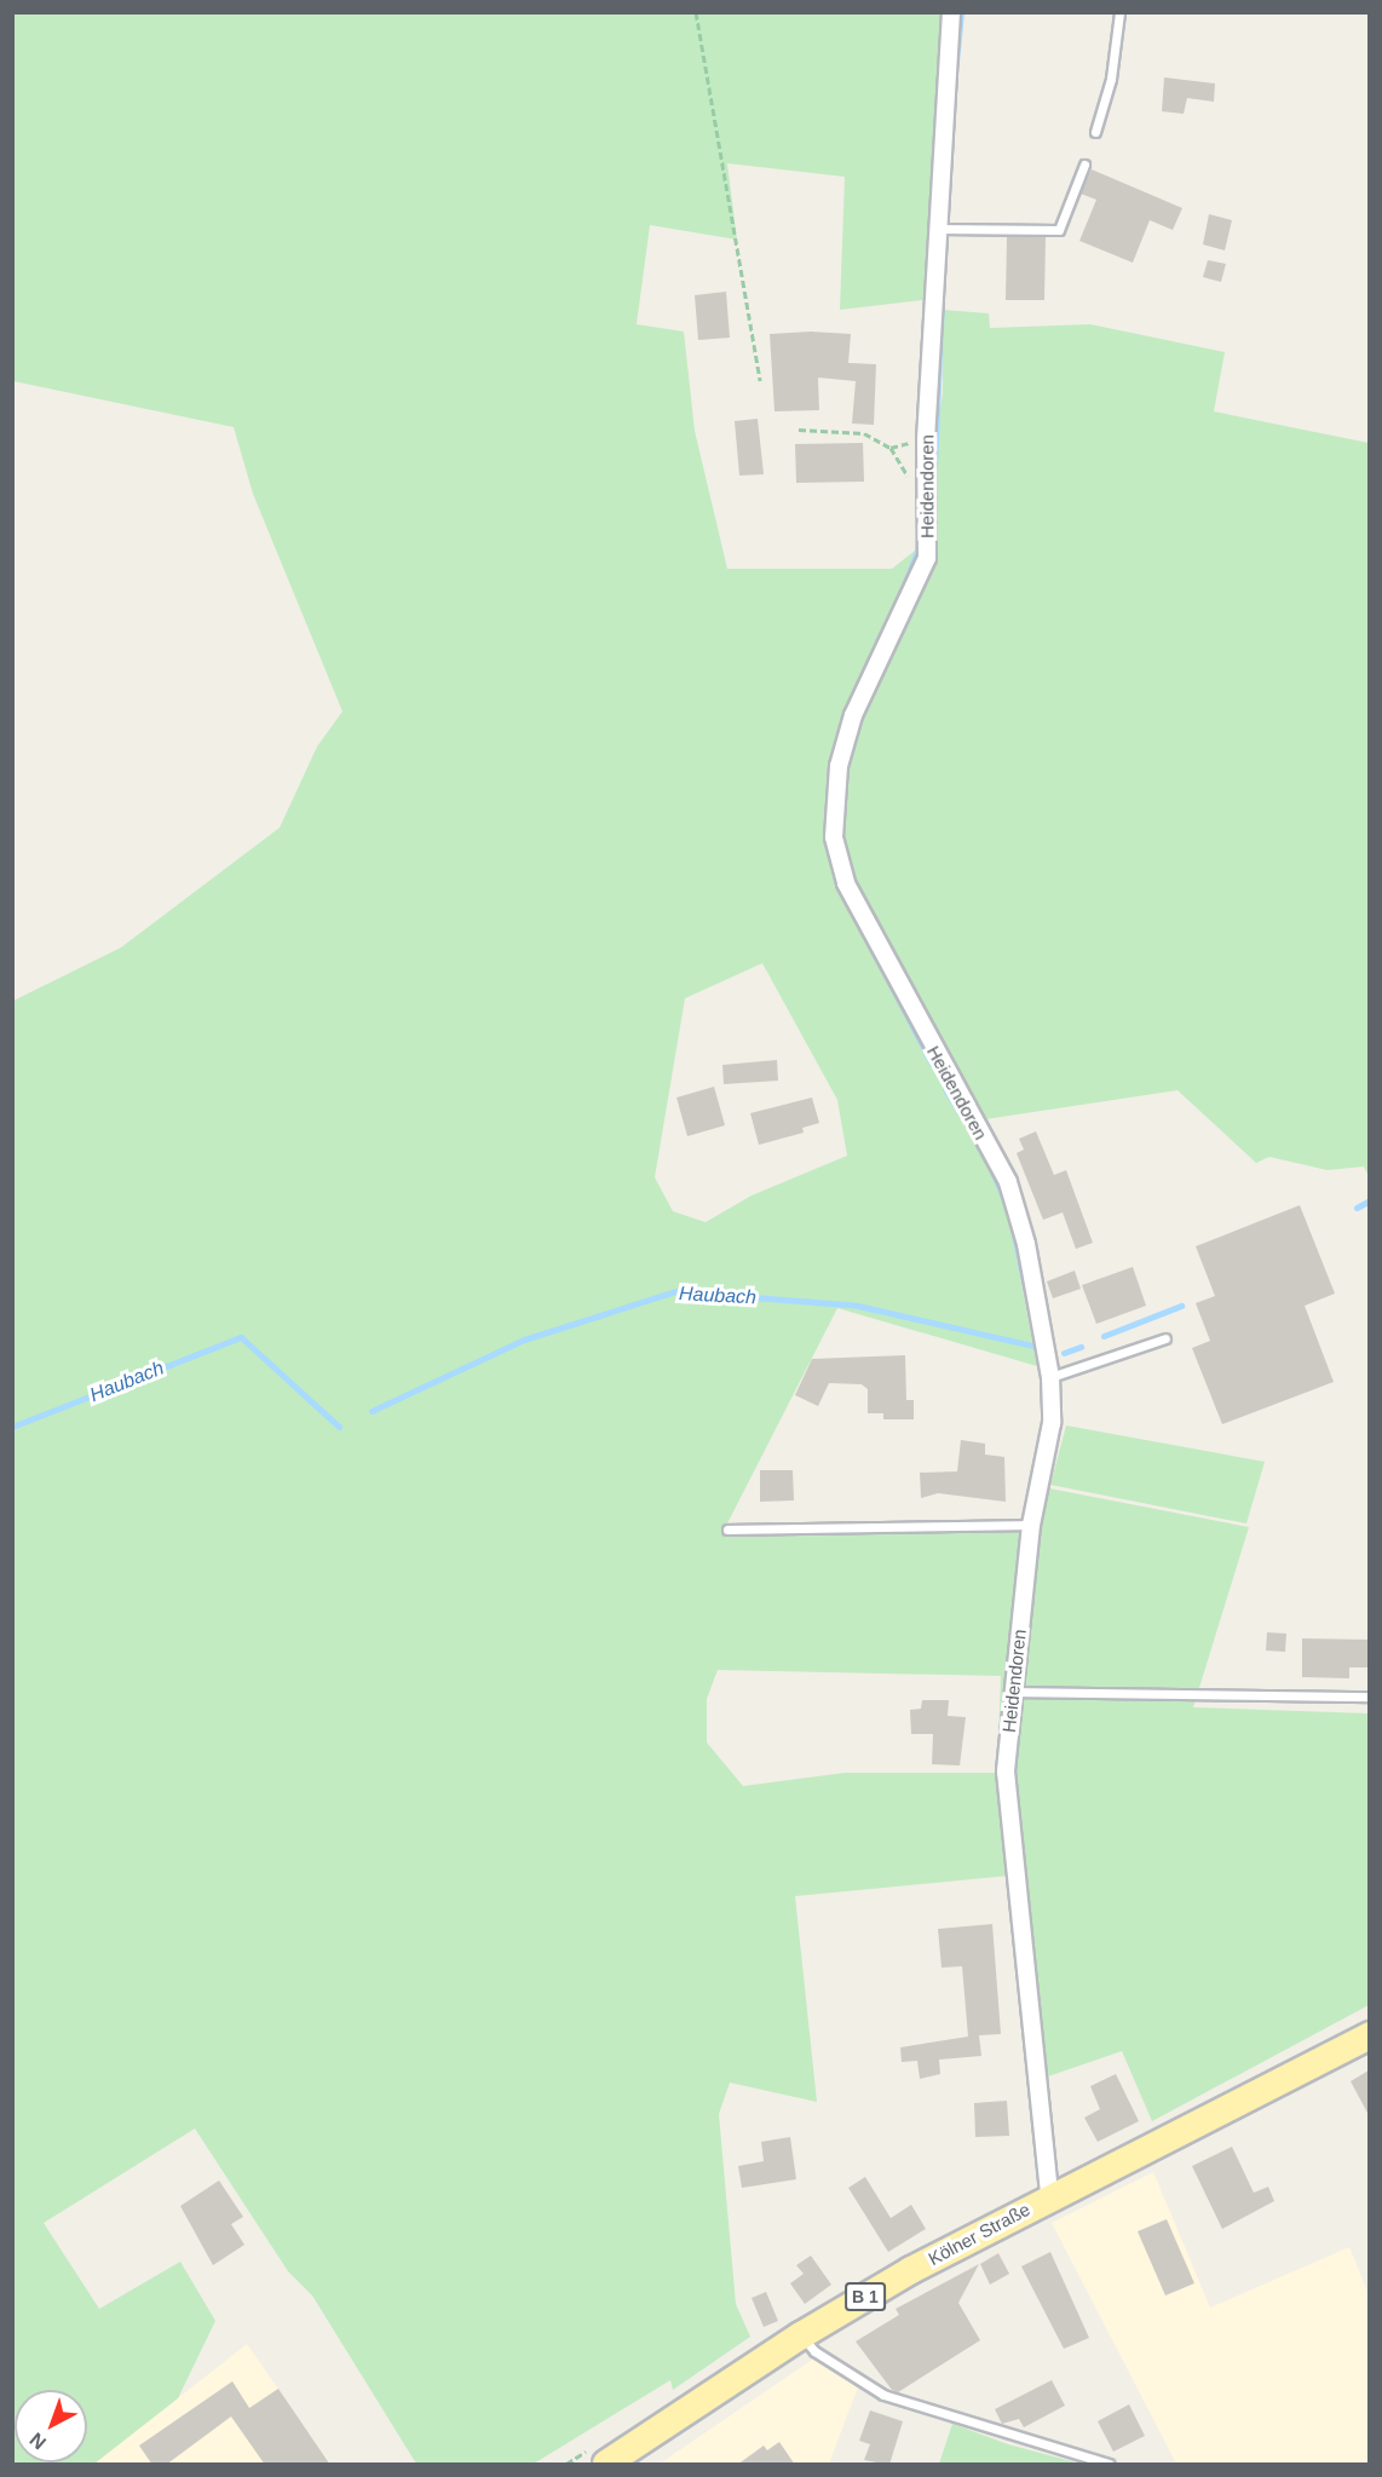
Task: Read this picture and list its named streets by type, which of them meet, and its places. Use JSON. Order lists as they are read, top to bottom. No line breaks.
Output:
{"streets":{"main road":["Kölner Straße","B 1"],"street":["Heidendoren"]},"crossings":[["Heidendoren","Kölner Straße"]],"water":["Haubach"],"north":"bottom left"}
